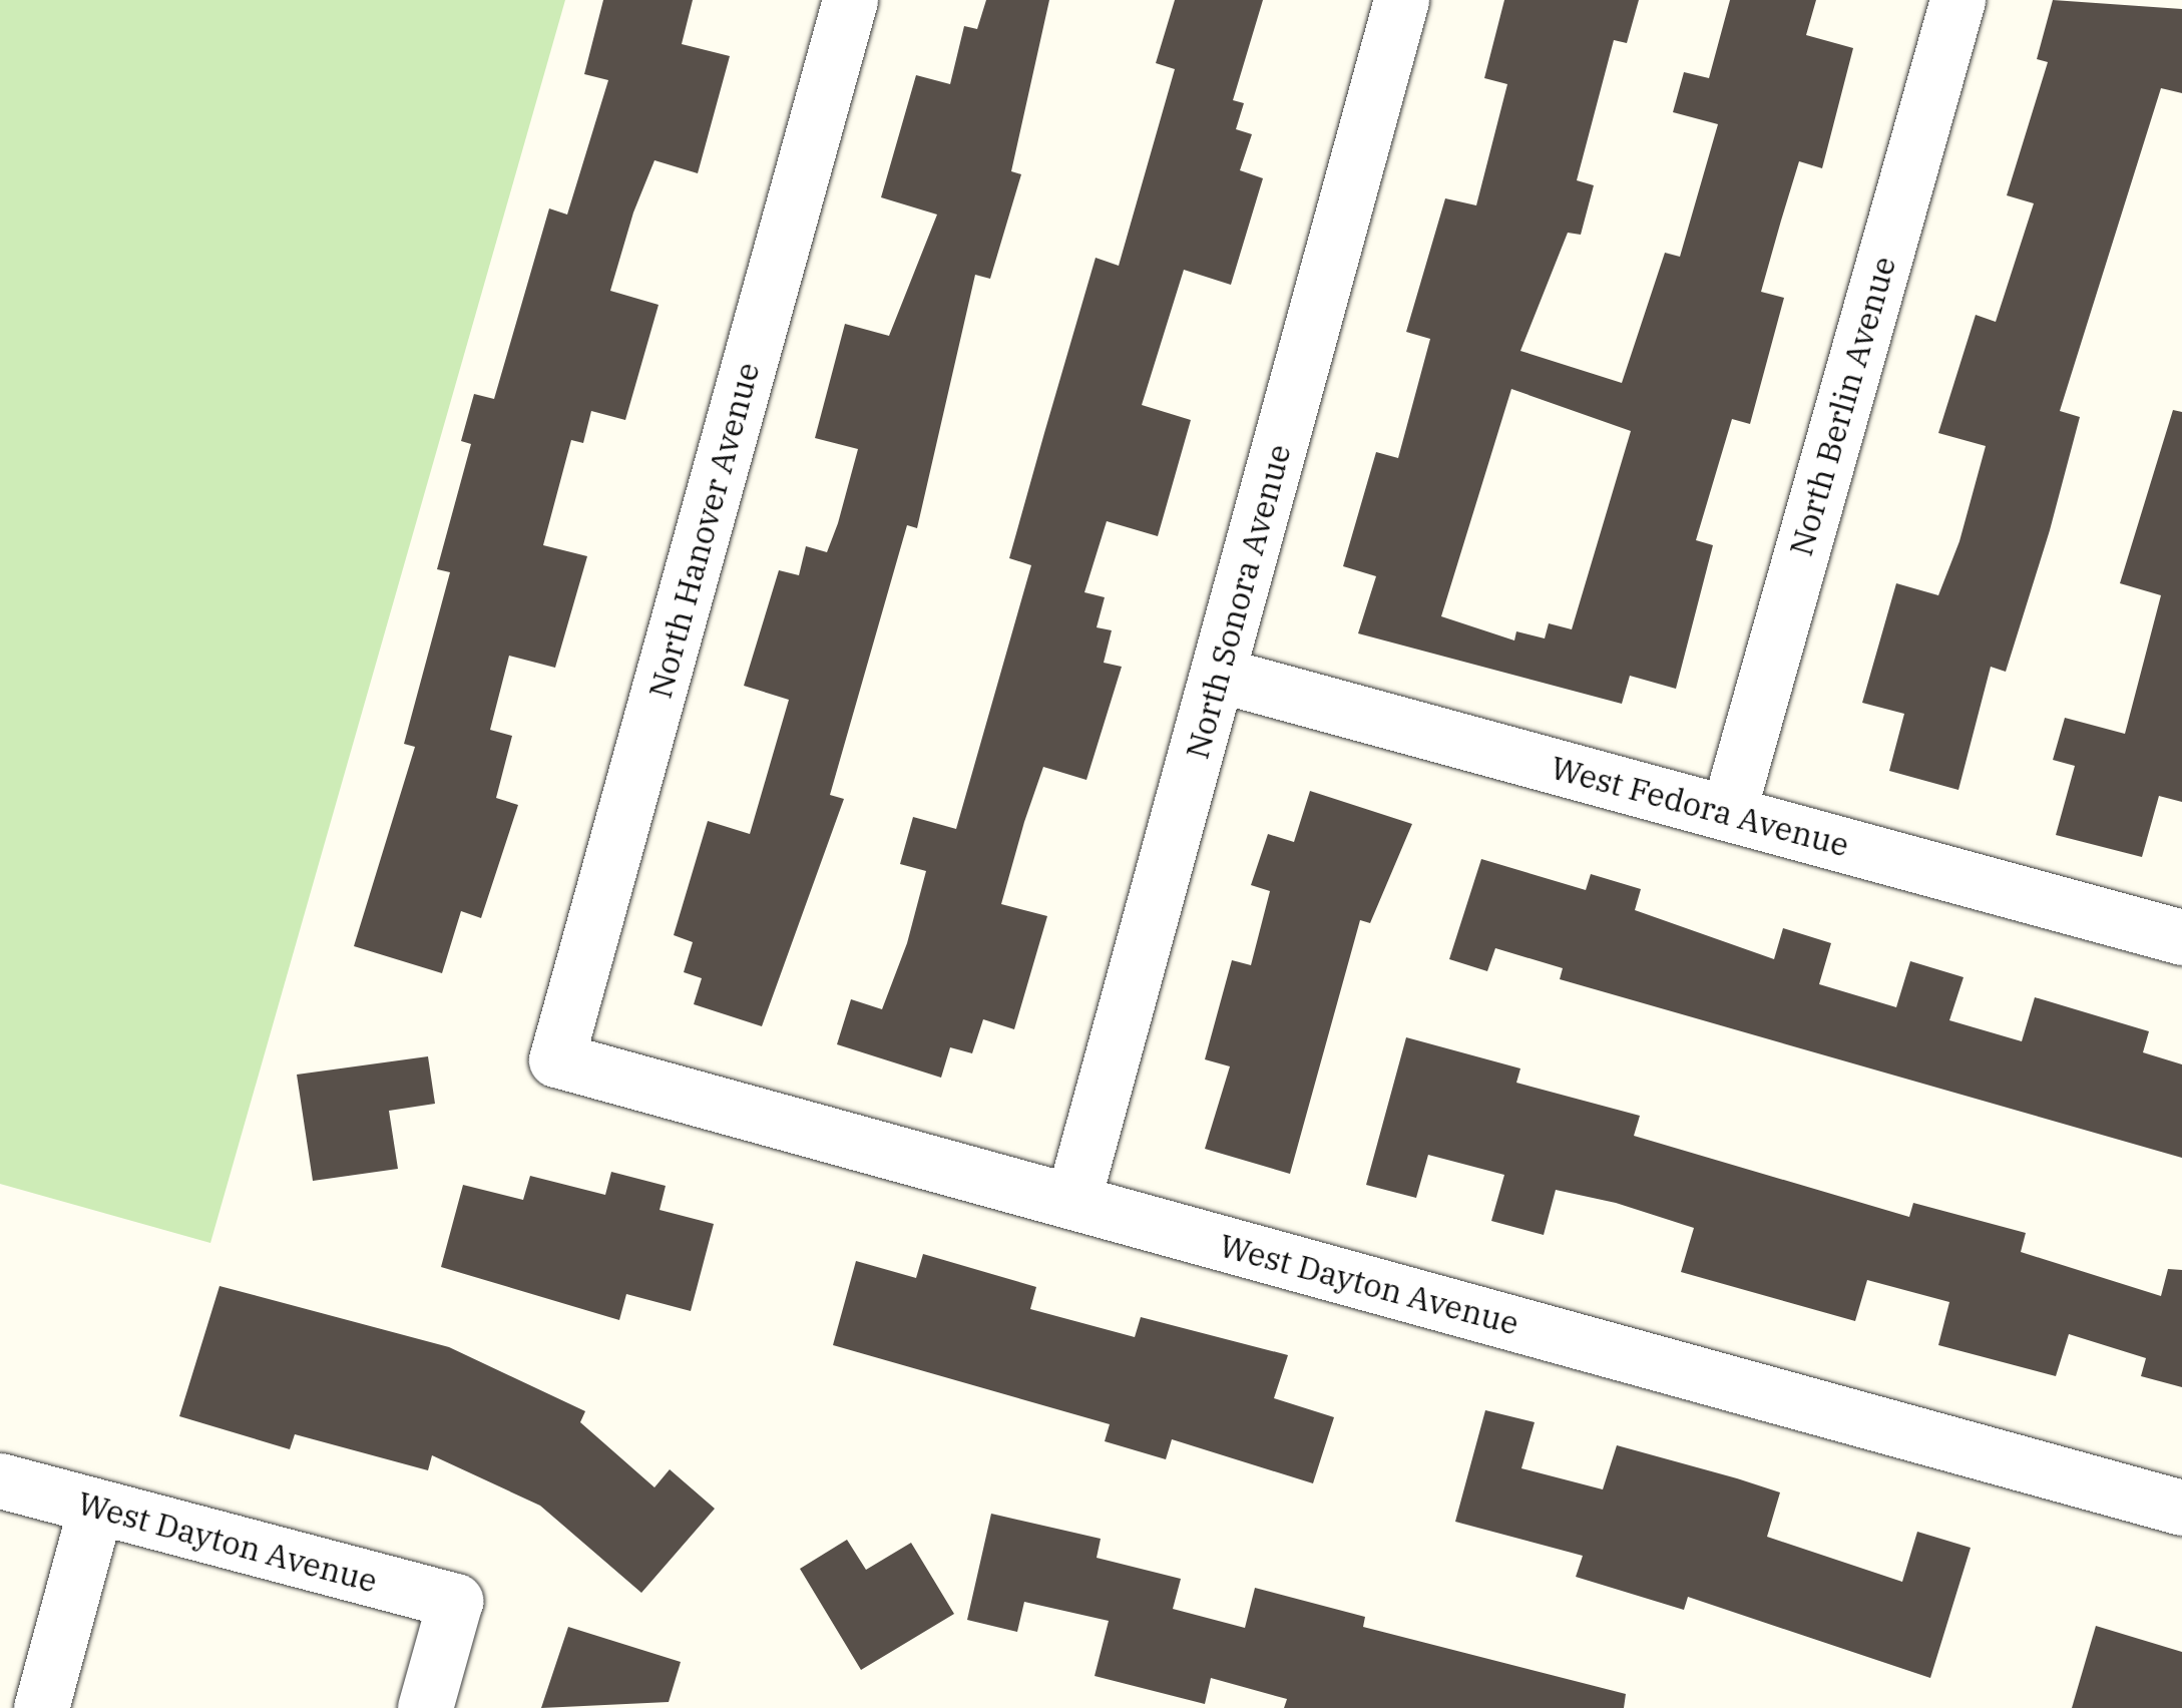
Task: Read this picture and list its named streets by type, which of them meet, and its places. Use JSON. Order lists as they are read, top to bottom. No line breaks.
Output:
{"streets":{"street":["North Berlin Avenue","North Hanover Avenue","North Sonora Avenue","West Fedora Avenue","West Dayton Avenue"]},"crossings":[["North Berlin Avenue","West Fedora Avenue"],["North Hanover Avenue","West Dayton Avenue"],["North Sonora Avenue","West Fedora Avenue"],["North Sonora Avenue","West Dayton Avenue"]]}
